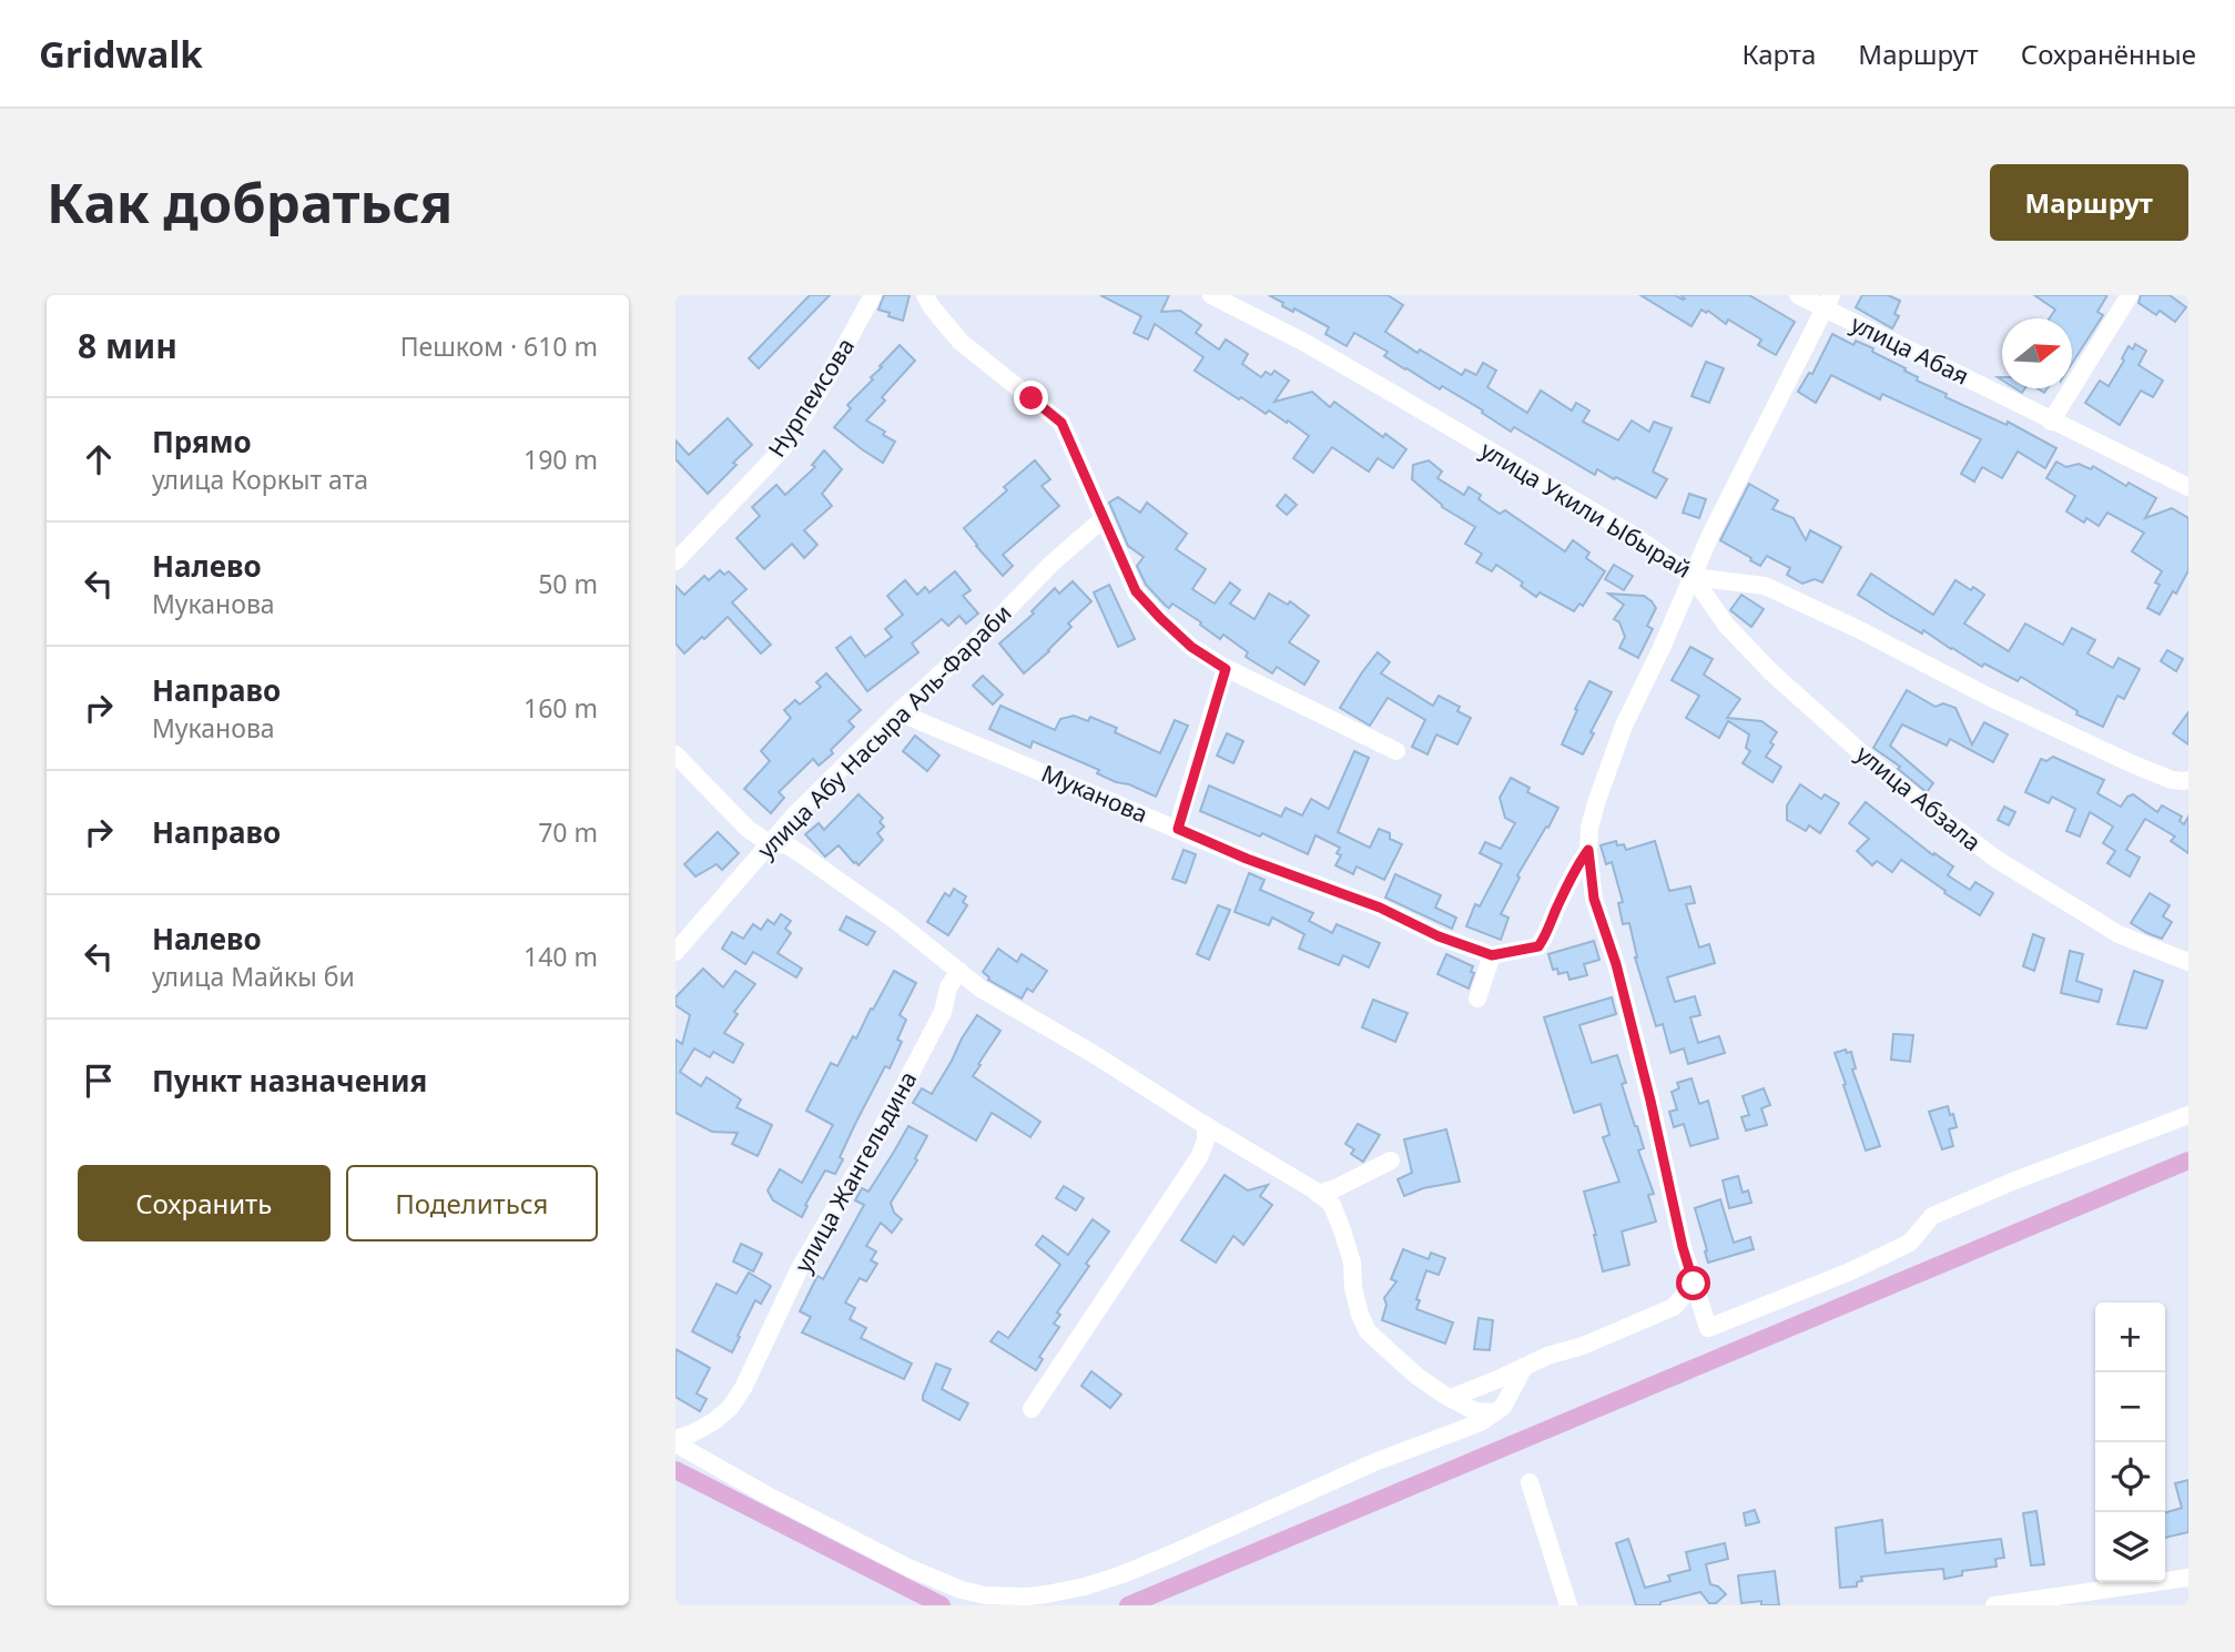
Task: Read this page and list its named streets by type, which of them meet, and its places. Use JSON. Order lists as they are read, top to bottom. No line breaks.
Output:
{"streets":{"street":["улица Абая","Нурпеисова","улица Укили Ыбырай","улица Абу Насыра Аль-Фараби","Муканова","улица Абзала","улица Жангельдина"]},"crossings":[["улица Укили Ыбырай","улица Абзала"],["улица Абу Насыра Аль-Фараби","Муканова"]],"north":"right","page":{"header":"Gridwalk","nav":["Карта","Маршрут","Сохранённые"],"buttons":["Маршрут",["Сохранить","Поделиться"]],"title":"Как добраться","heading":["8 мин","Пешком · 610 m"],"list":[["Прямо","улица Коркыт ата","190 m"],["Налево","Муканова","50 m"],["Направо","Муканова","160 m"],["Направо","70 m"],["Налево","улица Майкы би","140 m"],"Пункт назначения"],"map_buttons":["+","−"]}}
